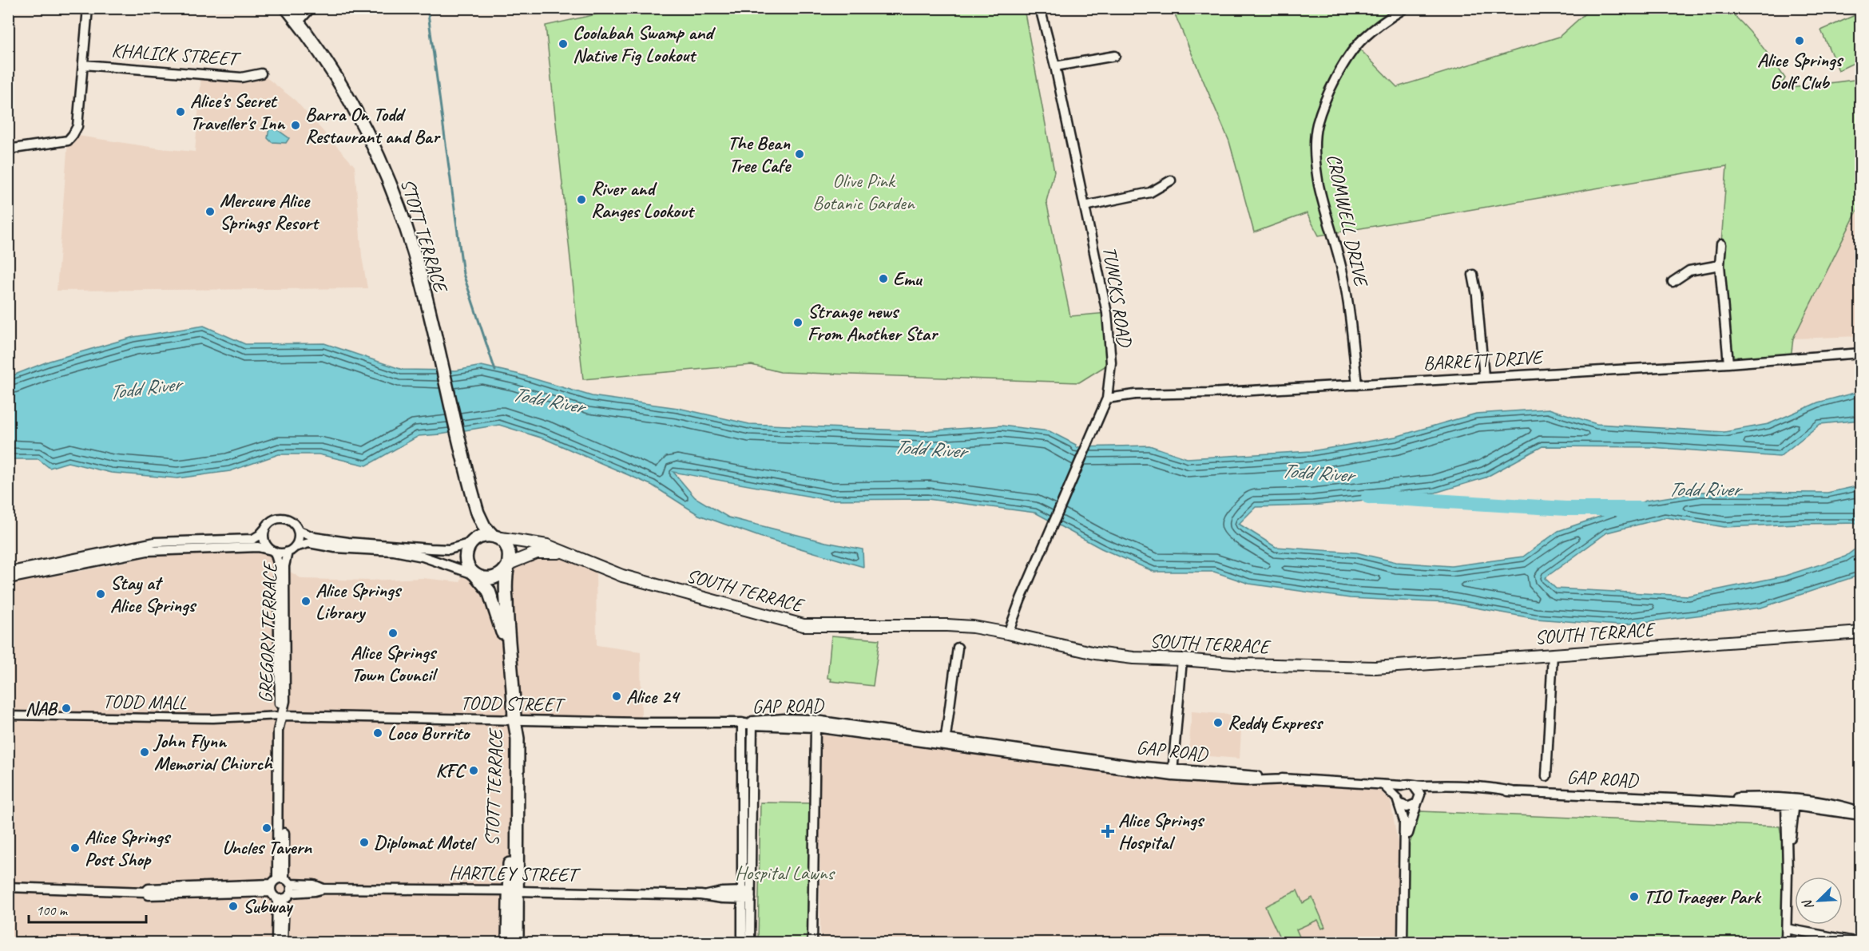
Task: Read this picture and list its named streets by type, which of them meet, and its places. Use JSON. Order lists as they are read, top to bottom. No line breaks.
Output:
{"streets":{"main road":["STOTT TERRACE"],"street":["KHALICK STREET","CROMWELL DRIVE","TUNCKS ROAD","BARRETT DRIVE","SOUTH TERRACE","GREGORY TERRACE","TODD MALL","TODD STREET","GAP ROAD","HARTLEY STREET"]},"crossings":[["CROMWELL DRIVE","BARRETT DRIVE"],["STOTT TERRACE","SOUTH TERRACE"],["STOTT TERRACE","TODD STREET"],["STOTT TERRACE","HARTLEY STREET"],["TUNCKS ROAD","BARRETT DRIVE"],["TUNCKS ROAD","SOUTH TERRACE"],["GREGORY TERRACE","TODD MALL"],["GREGORY TERRACE","TODD STREET"],["GREGORY TERRACE","HARTLEY STREET"],["TODD MALL","TODD STREET"],["TODD STREET","GAP ROAD"]],"water":["Todd River"],"parks":["Olive Pink Botanic Garden","Hospital Lawns"],"places":{"other":["Alice Springs Golf Club","Coolabah Swamp and Native Fig Lookout","Alice's Secret Traveller's Inn","Barra On Todd Restaurant and Bar","The Bean Tree Cafe","River and Ranges Lookout","Mercure Alice Springs Resort","Emu","Strange news From Another Star","Stay at Alice Springs","Alice Springs Library","Alice Springs Town Council","Alice 24","NAB","Reddy Express","Loco Burrito","John Flynn Memorial Chiurch","KFC","Uncles Tavern","Diplomat Motel","Alice Springs Post Shop","TIO Traeger Park","Subway"],"health":["Alice Springs Hospital"]},"scale_bar":"100 m","north":"bottom left"}
